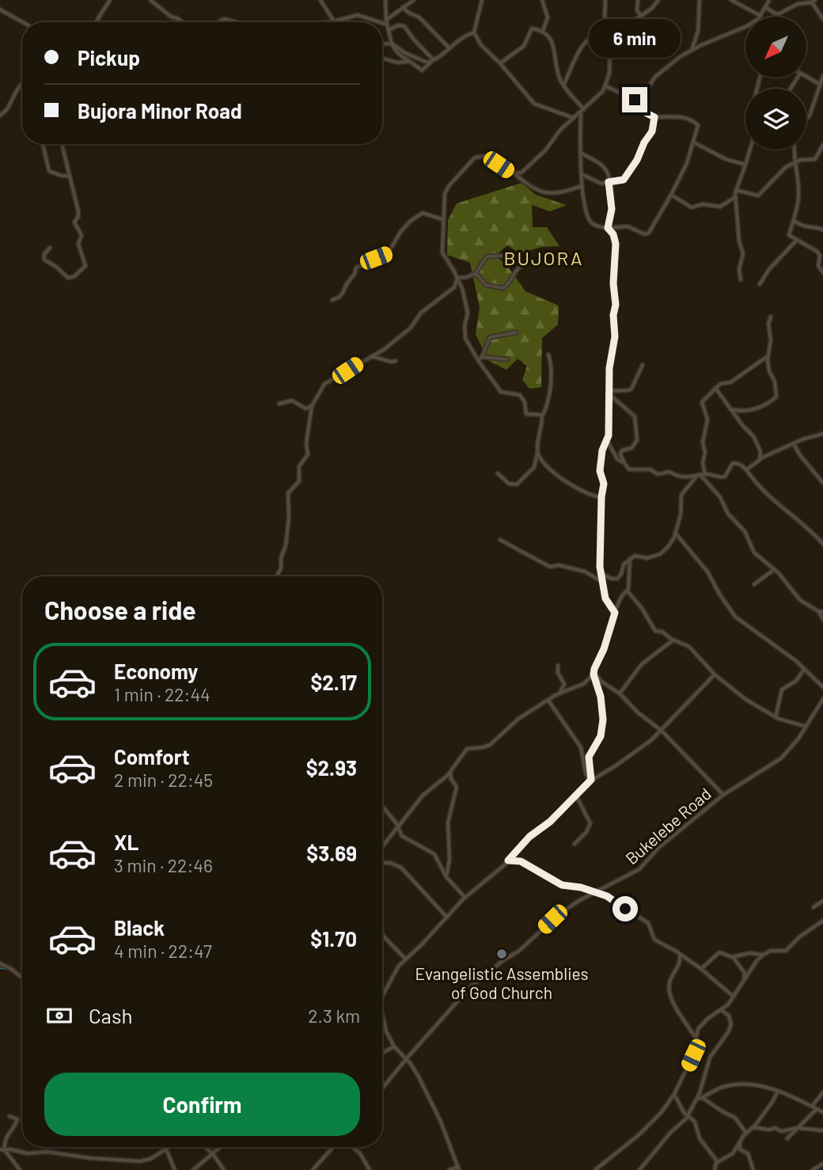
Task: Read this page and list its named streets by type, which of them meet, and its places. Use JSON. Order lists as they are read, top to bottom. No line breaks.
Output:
{"streets":{"street":["Bukelebe Road"]},"districts":["BUJORA"],"places":["Evangelistic Assemblies of God Church"],"north":"bottom left","page":{"bubble":"6 min","banner":["Pickup","Bujora Minor Road"],"heading":"Choose a ride","list":[{"name":"Economy","note":"1 min · 22:44","value":"$2.17"},{"name":"Comfort","note":"2 min · 22:45","value":"$2.93"},{"name":"XL","note":"3 min · 22:46","value":"$3.69"},{"name":"Black","note":"4 min · 22:47","value":"$1.70"}],"pay":["Cash","2.3 km"],"buttons":"Confirm"}}
